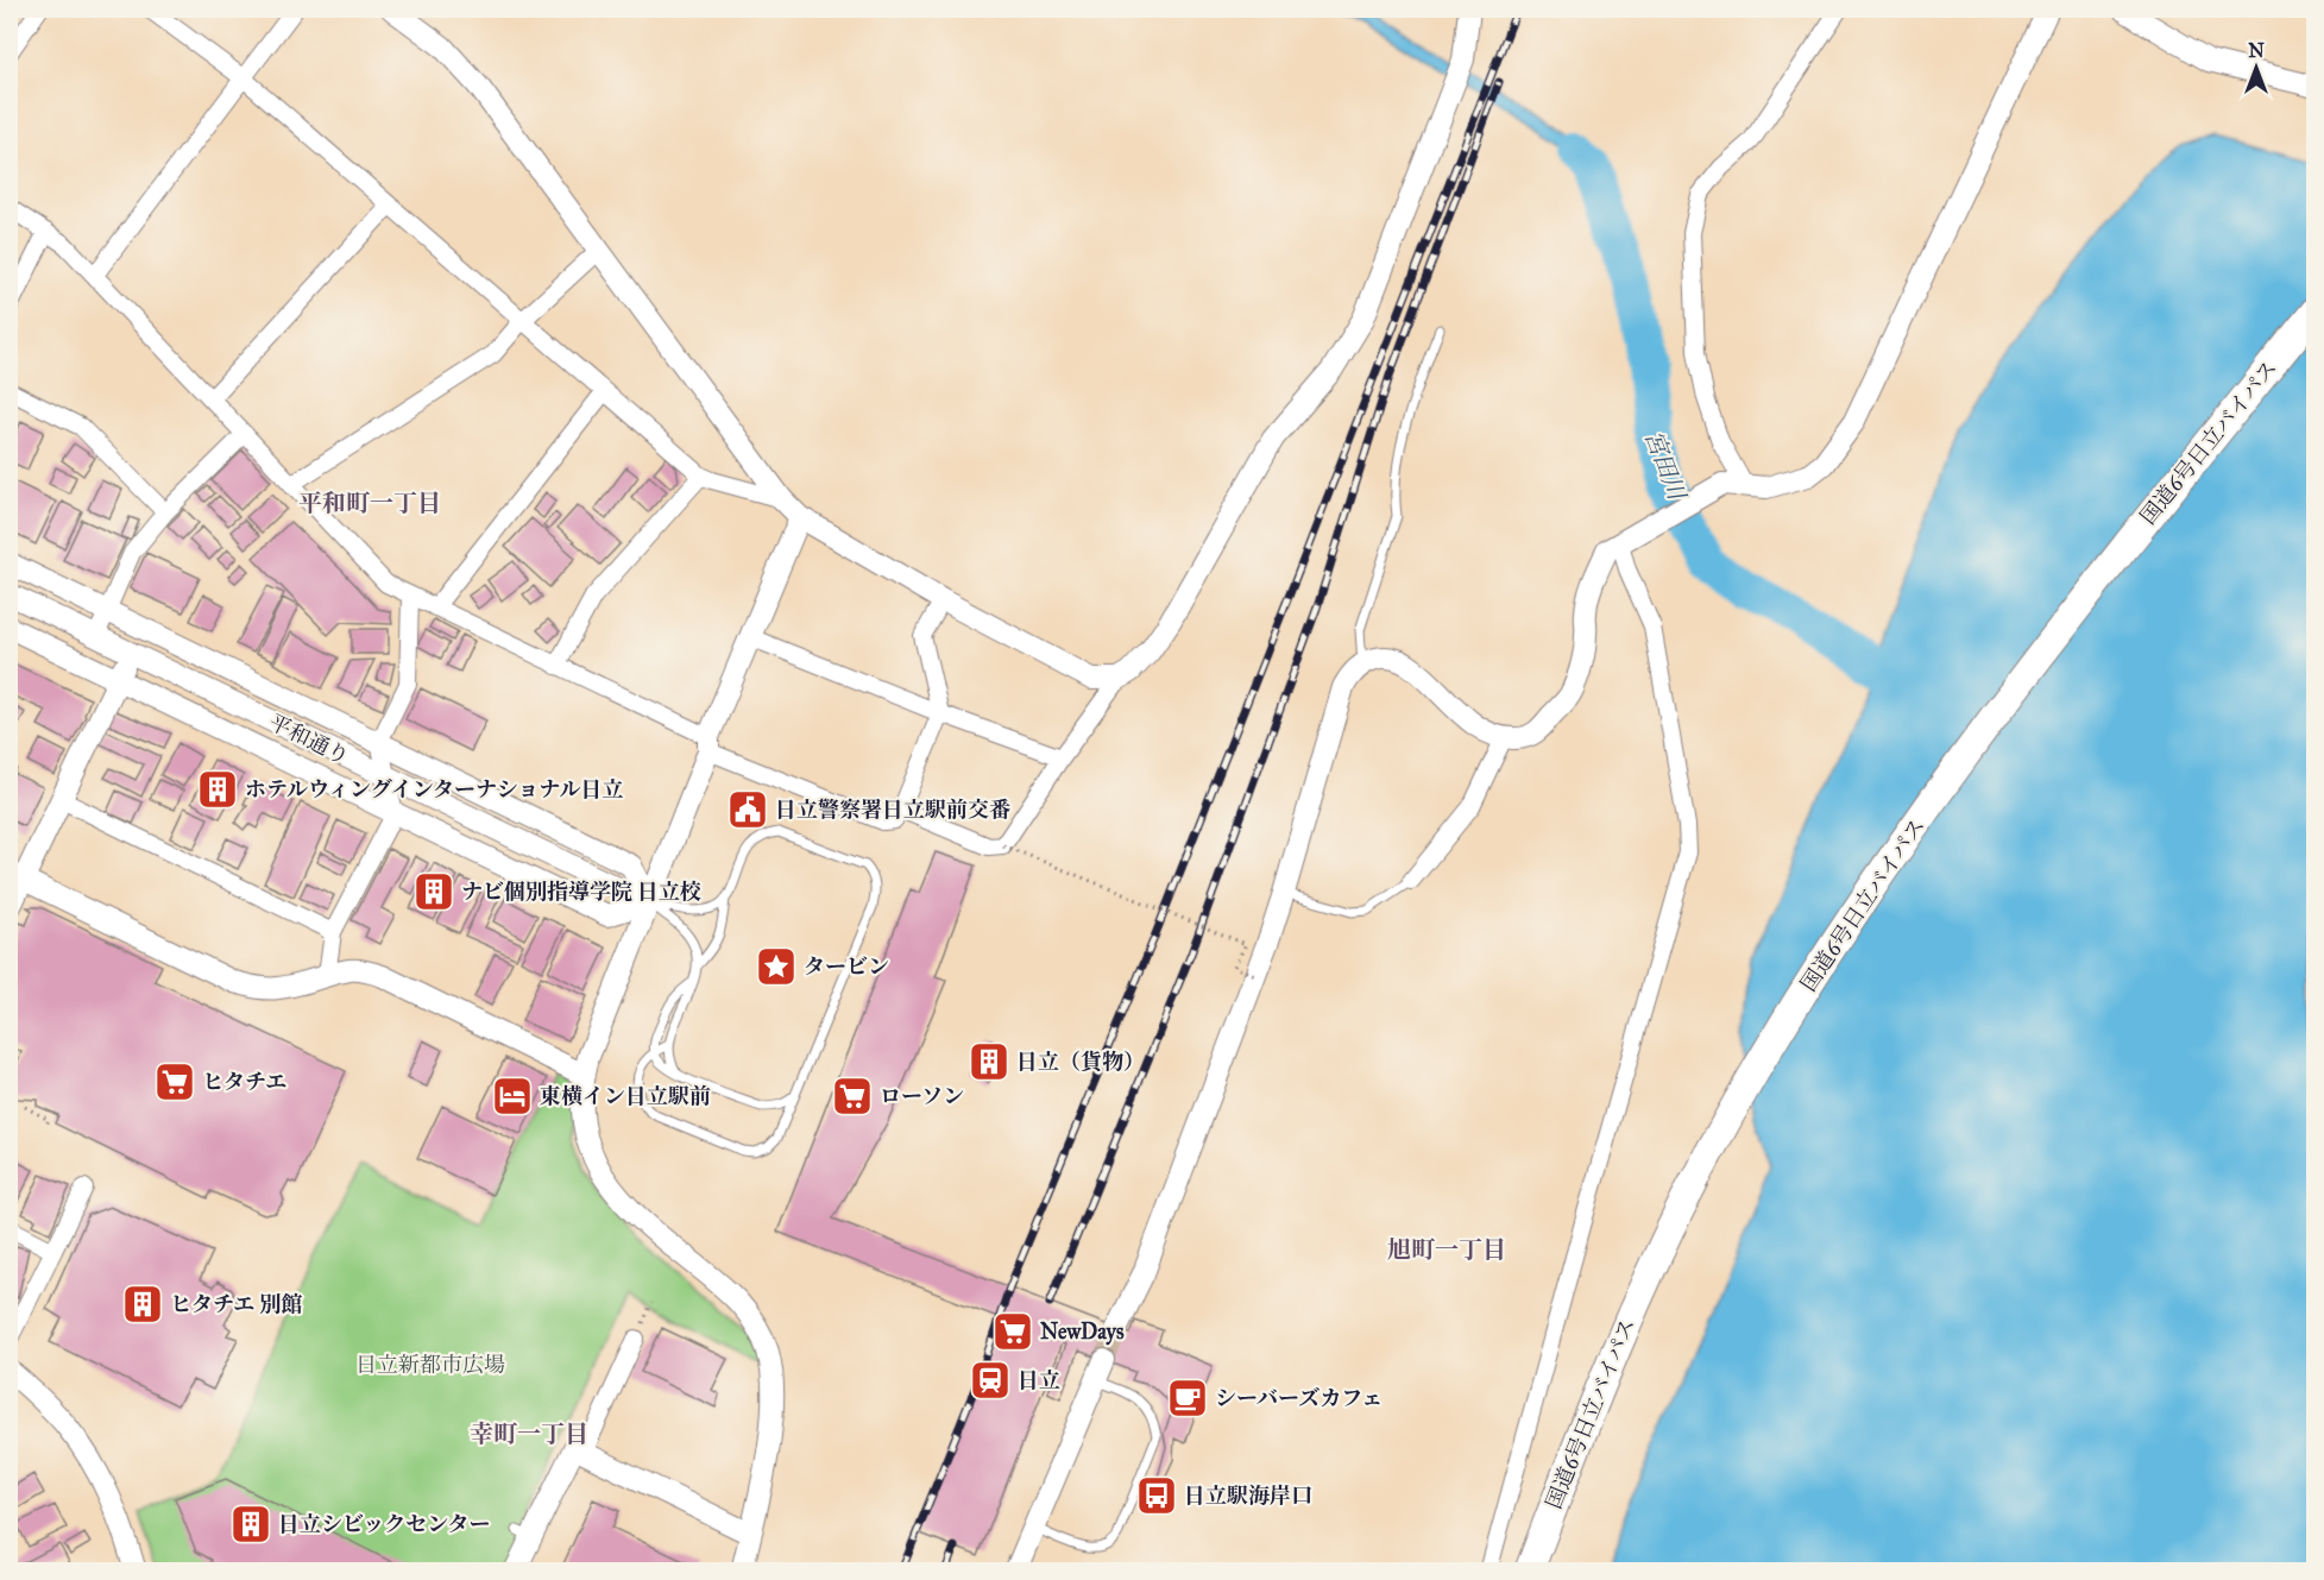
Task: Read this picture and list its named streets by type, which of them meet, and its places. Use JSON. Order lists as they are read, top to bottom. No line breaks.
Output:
{"streets":{"highway":["国道6号日立バイパス"],"street":["平和通り"]},"districts":["平和町一丁目","旭町一丁目","幸町一丁目"],"water":["宮田川"],"parks":["日立新都市広場"],"places":{"building":["ホテルウィングインターナショナル日立","ナビ個別指導学院 日立校","日立（貨物）","ヒタチエ 別館","日立シビックセンター"],"public building":["日立警察署日立駅前交番"],"place":["タービン"],"supermarket":["ヒタチエ","ローソン","NewDays"],"hotel":["東横イン日立駅前"],"station":["日立"],"cafe":["シーバーズカフェ"],"bus stop":["日立駅海岸口"]},"north":"top"}
